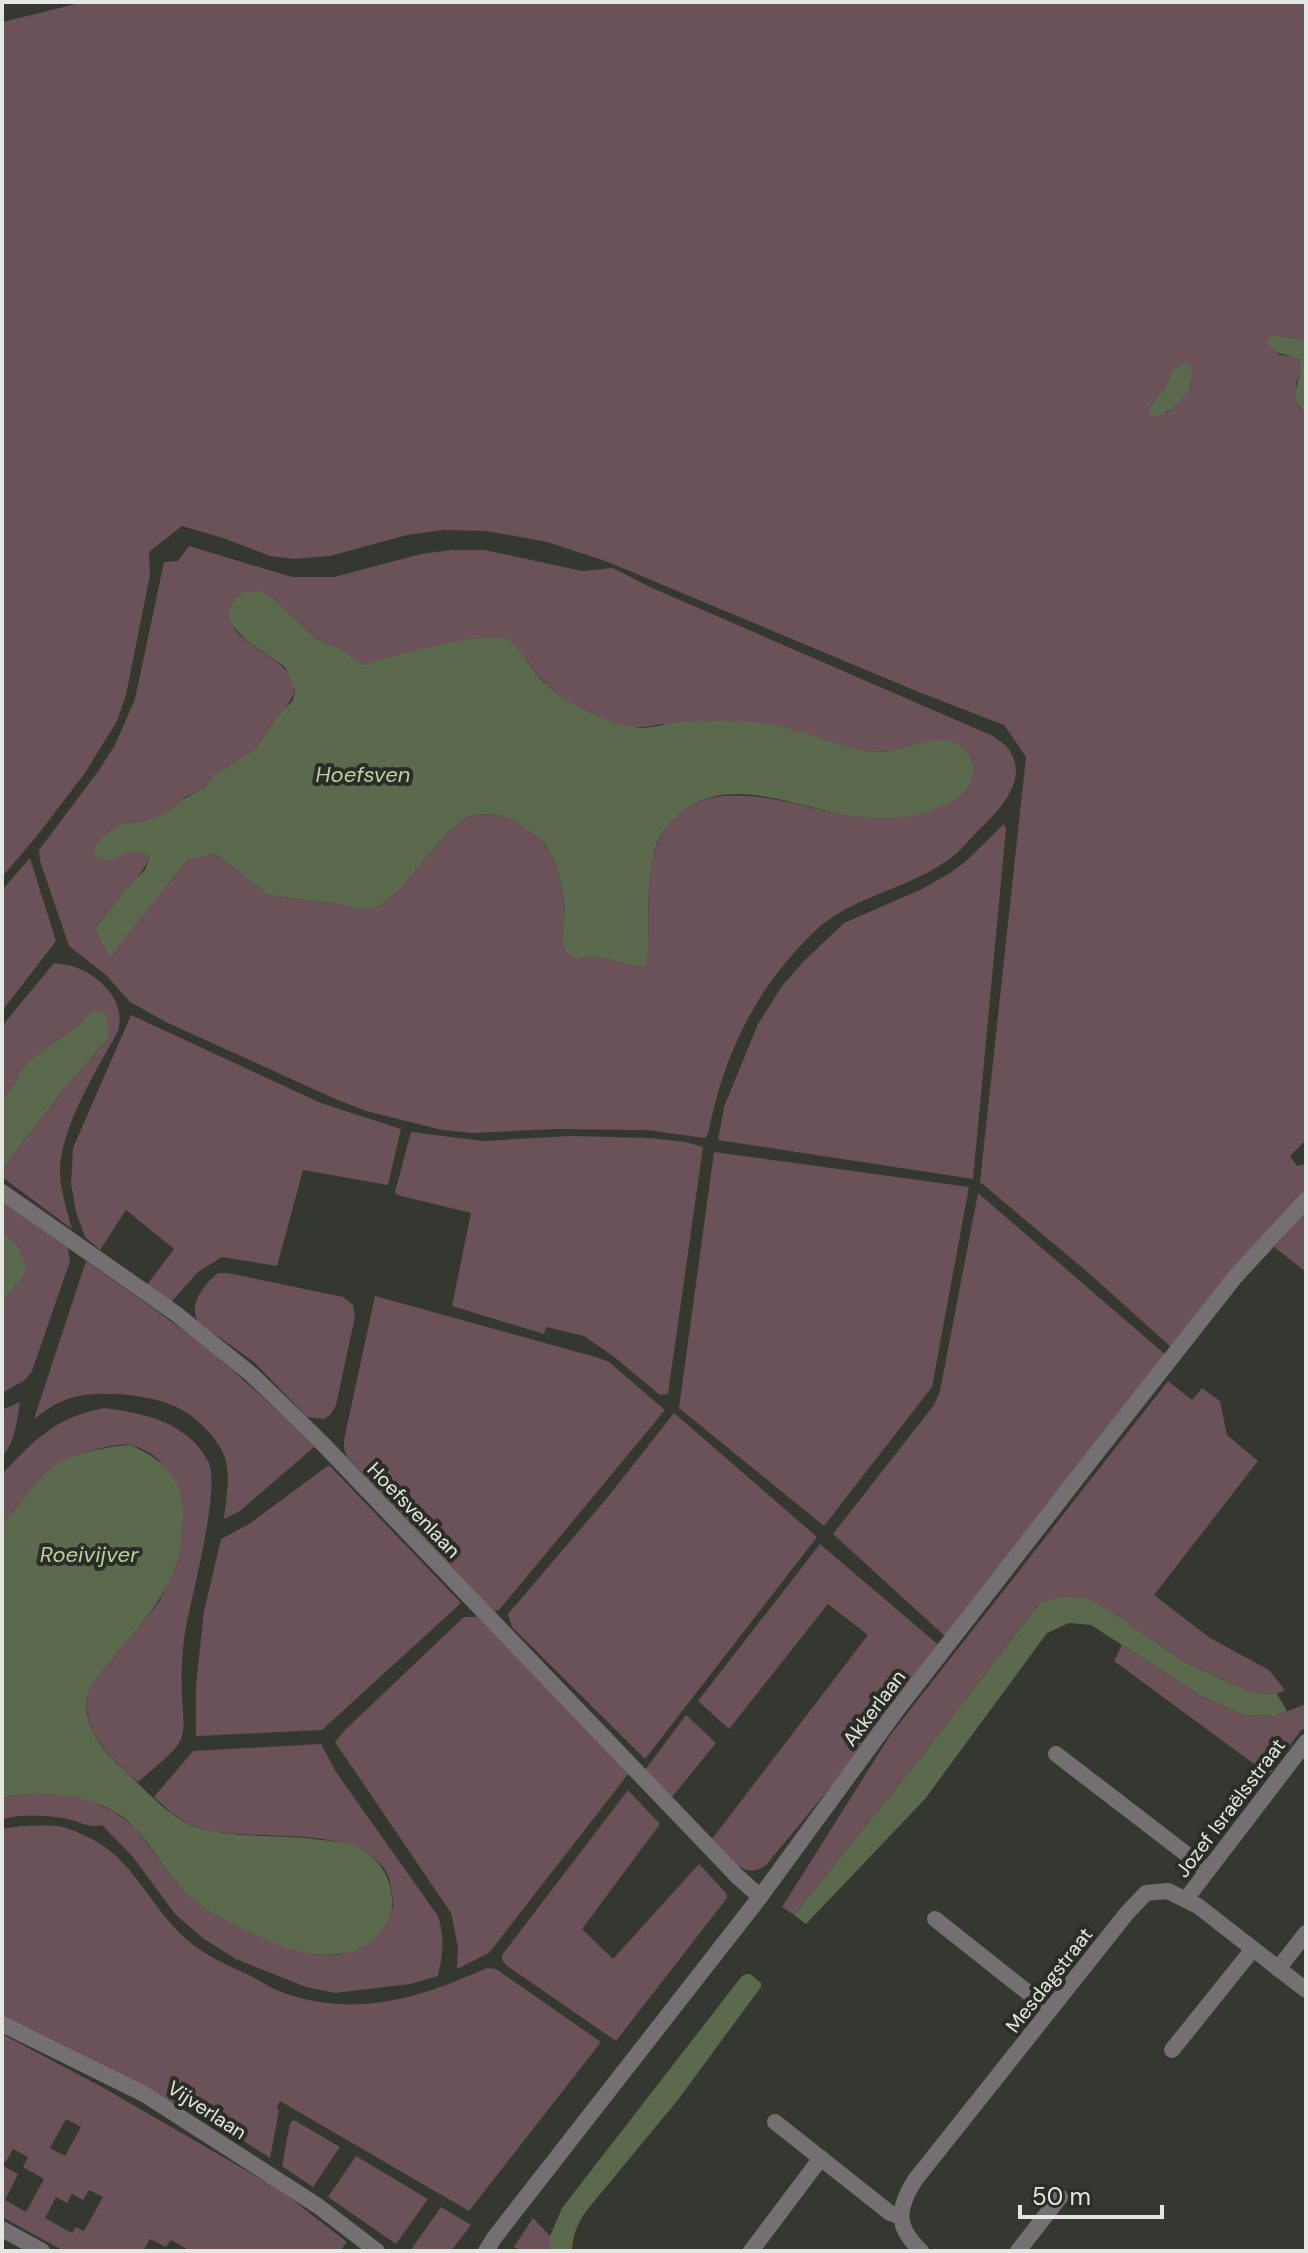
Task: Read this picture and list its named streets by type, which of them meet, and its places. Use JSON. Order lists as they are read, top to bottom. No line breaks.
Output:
{"streets":{"street":["Hoefsvenlaan","Akkerlaan","Jozef Israëlsstraat","Mesdagstraat","Vijverlaan"]},"crossings":[["Hoefsvenlaan","Akkerlaan"],["Jozef Israëlsstraat","Mesdagstraat"]],"water":["Hoefsven","Roeivijver"],"scale_bar":"50 m"}
